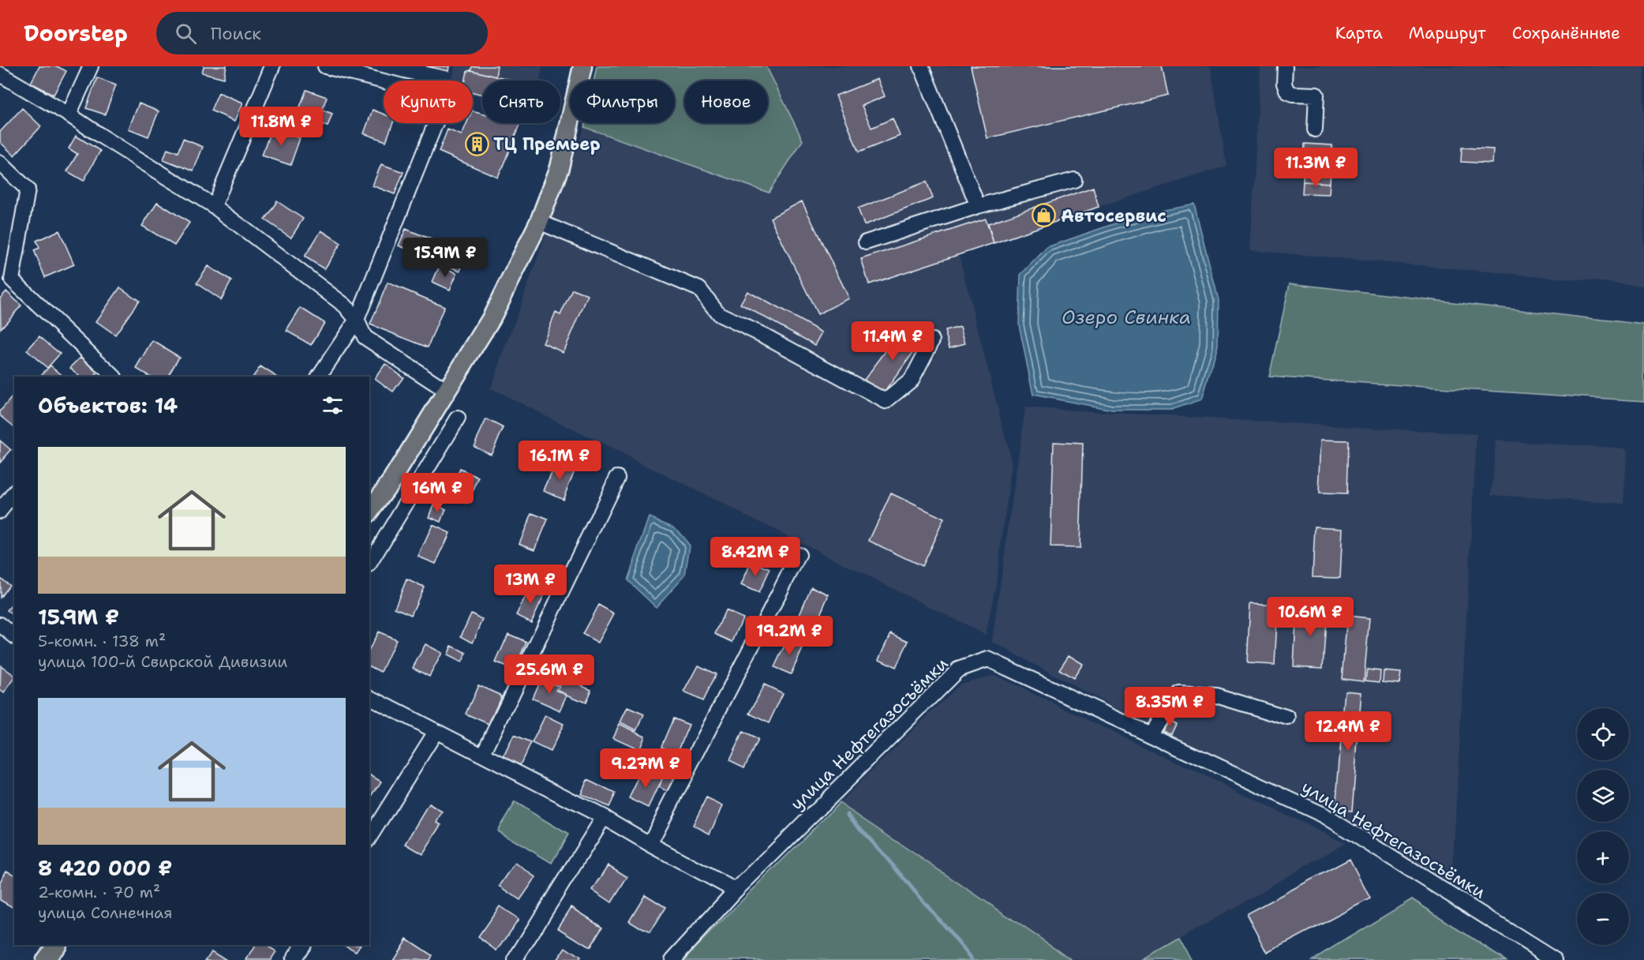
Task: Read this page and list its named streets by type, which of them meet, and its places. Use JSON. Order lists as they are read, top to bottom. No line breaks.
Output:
{"streets":{"street":["улица Нефтегазосъёмки"]},"water":["Озеро Свинка"],"places":{"building":["ТЦ Премьер"],"shop":["Автосервис"]},"page":{"header":"Doorstep","search":"Поиск","nav":["Карта","Маршрут","Сохранённые"],"chip":["Купить","Снять","Фильтры","Новое"],"price":["11.8M ₽","11.3M ₽","15.9M ₽","11.4M ₽","16.1M ₽","16M ₽","8.42M ₽","13M ₽","10.6M ₽","19.2M ₽","25.6M ₽","8.35M ₽","12.4M ₽","9.27M ₽"],"heading":"Объектов: 14","list":[{"name":"15.9M ₽","note":"5-комн. · 138 m² · улица 100-й Свирской Дивизии"},{"name":"8 420 000 ₽","note":"2-комн. · 70 m² · улица Солнечная"}],"map_buttons":["+","−"]}}
